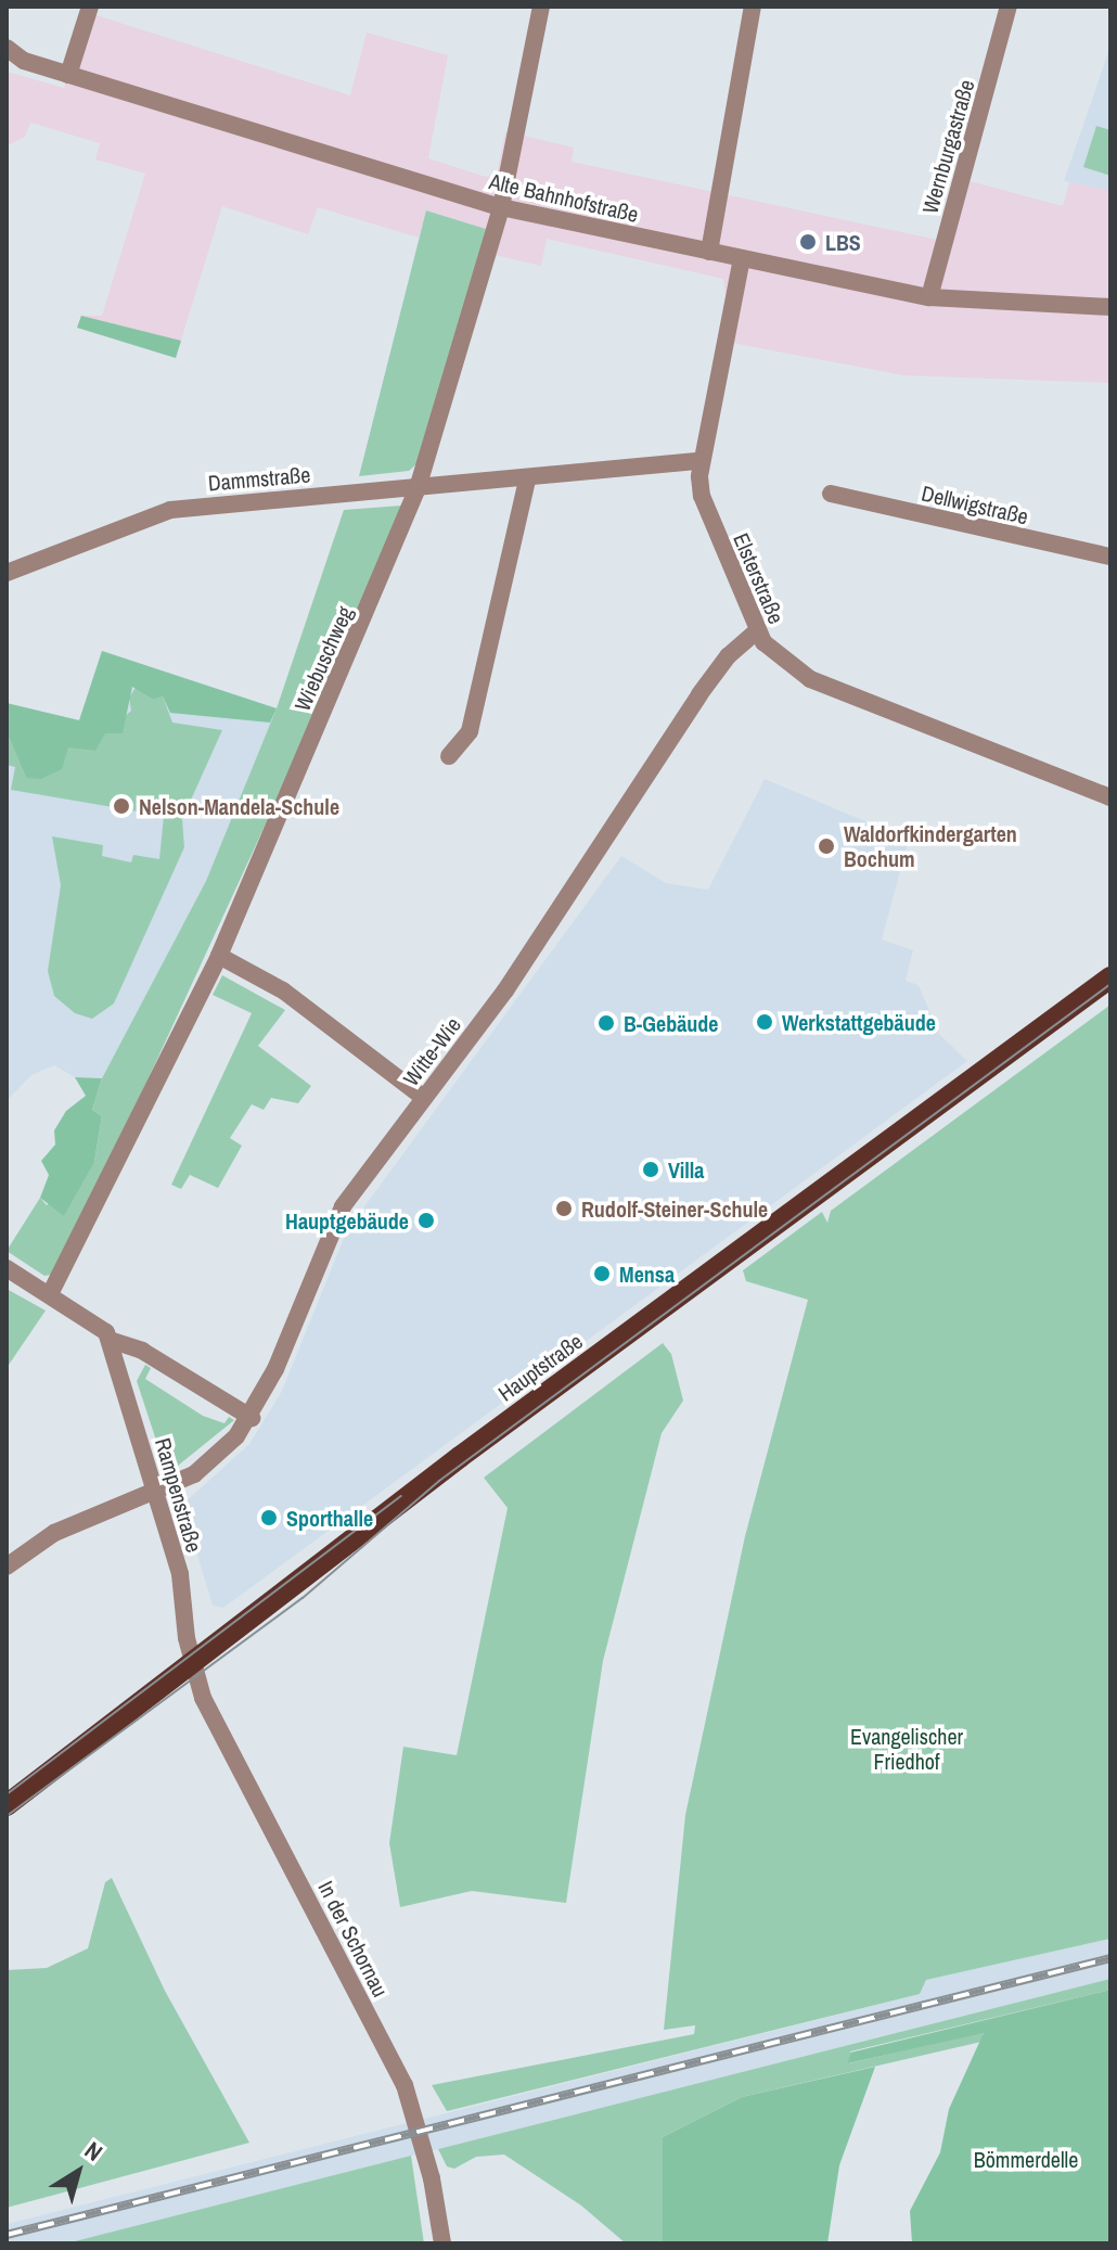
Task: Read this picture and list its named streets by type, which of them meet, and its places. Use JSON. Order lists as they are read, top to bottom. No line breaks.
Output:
{"streets":{"main road":["Hauptstraße"],"street":["Wernburgastraße","Alte Bahnhofstraße","Dammstraße","Dellwigstraße","Elsterstraße","Wiebuschweg","Witte-Wie","Rampenstraße","In der Schornau"]},"crossings":[["Wernburgastraße","Alte Bahnhofstraße"],["Alte Bahnhofstraße","Elsterstraße"],["Alte Bahnhofstraße","Wiebuschweg"],["Dammstraße","Elsterstraße"],["Dammstraße","Wiebuschweg"],["Elsterstraße","Witte-Wie"],["Witte-Wie","Rampenstraße"],["Hauptstraße","Rampenstraße"],["Hauptstraße","In der Schornau"],["Rampenstraße","In der Schornau"]],"parks":["Evangelischer Friedhof","Bömmerdelle"],"places":["LBS","Nelson-Mandela-Schule","Waldorfkindergarten Bochum","Werkstattgebäude","B-Gebäude","Villa","Rudolf-Steiner-Schule","Hauptgebäude","Mensa","Sporthalle"],"north":"top right"}
